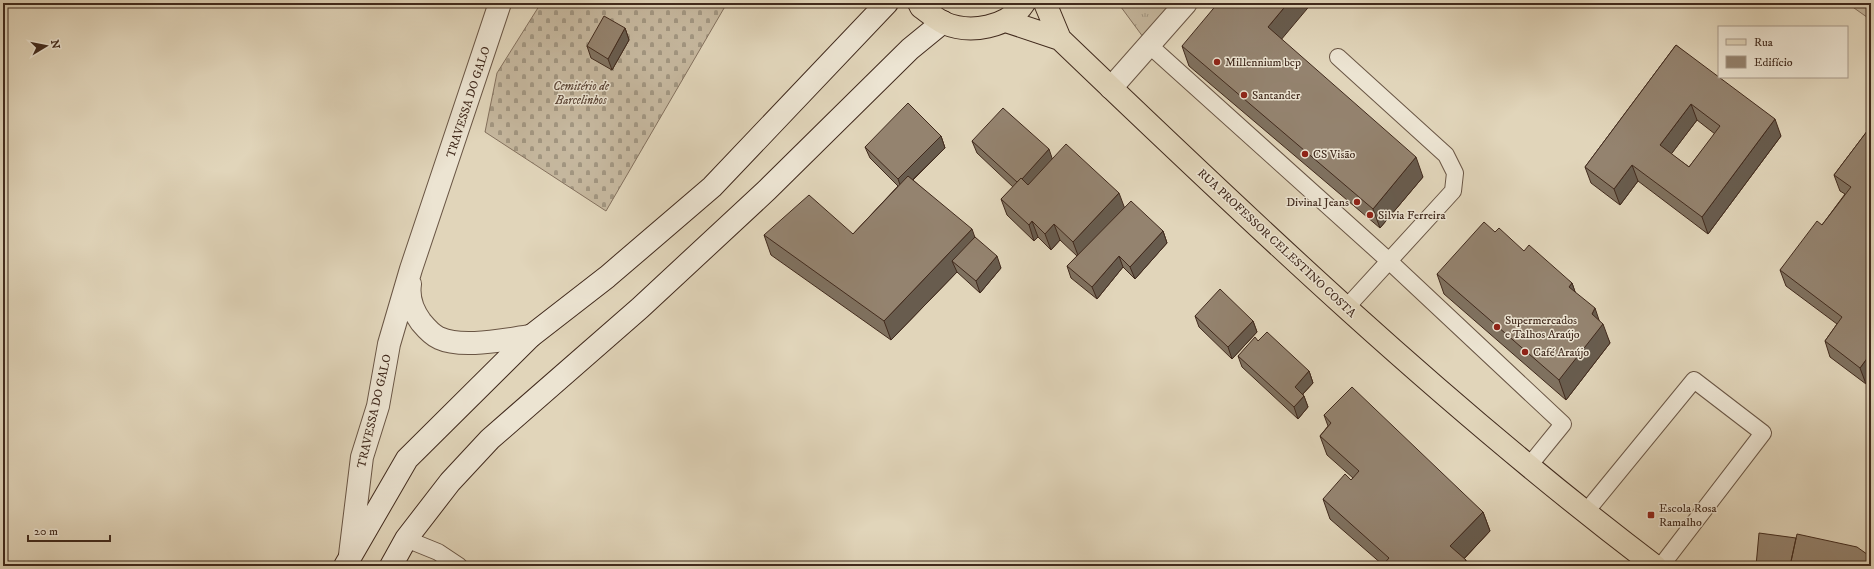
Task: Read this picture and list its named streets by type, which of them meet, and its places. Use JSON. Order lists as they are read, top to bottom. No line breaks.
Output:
{"streets":{"main road":["TRAVESSA DO GALO","RUA PROFESSOR CELESTINO COSTA"]},"parks":["Cemitério de Barcelinhos"],"places":{"other":["Millennium bcp","Santander","CS Visão","Divinal Jeans","Silvia Ferreira","Supermercados e Talhos Araújo","Café Araújo"],"transit":["Escola Rosa Ramalho"]},"legend":["Rua","Edifício"],"scale_bar":"20 m","north":"right"}
